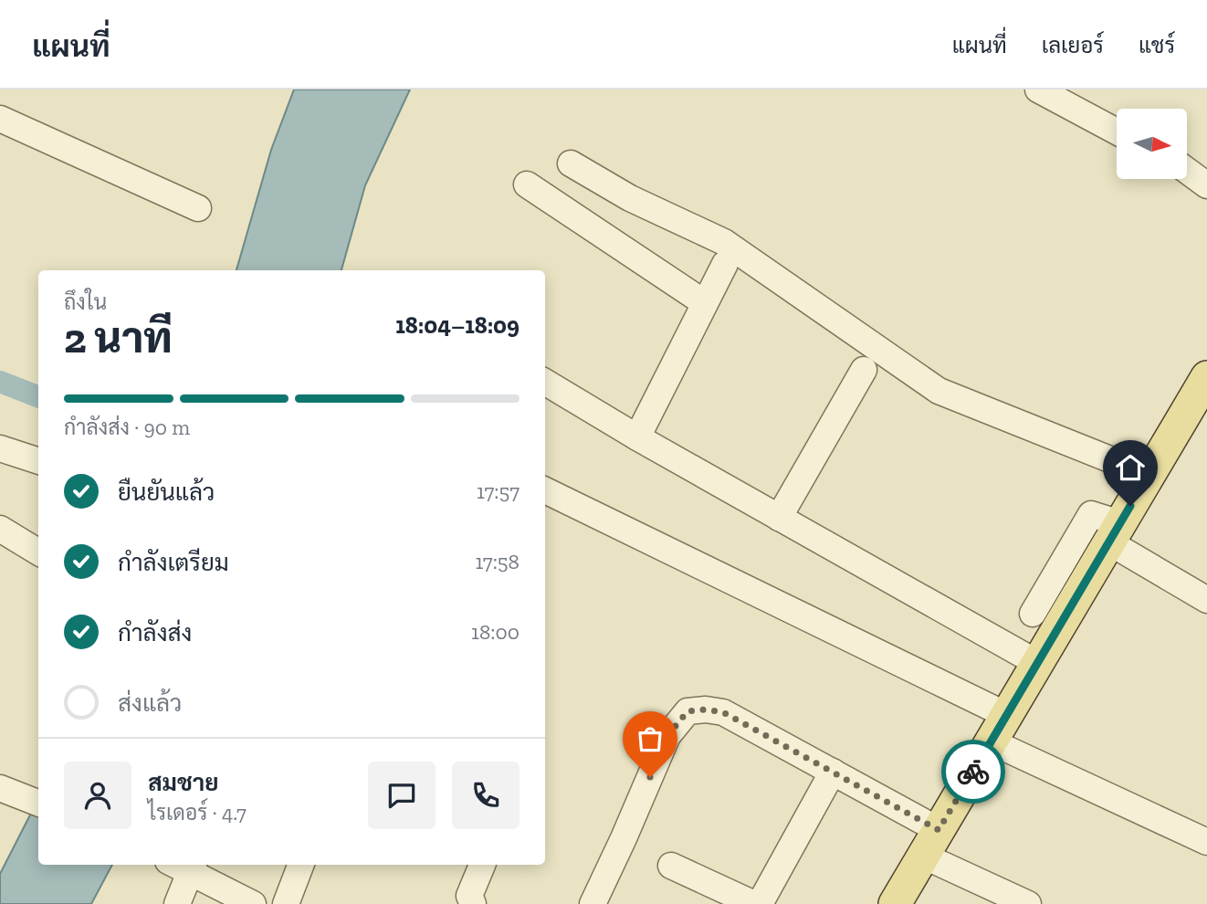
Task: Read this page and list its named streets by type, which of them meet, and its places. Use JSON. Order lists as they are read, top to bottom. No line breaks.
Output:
{"north":"right","page":{"header":"แผนที่","nav":["แผนที่","เลเยอร์","แชร์"],"heading":["2 นาที","ถึงใน","18:04–18:09"],"panel":["สมชาย","ไรเดอร์ · 4.7"],"bar":"กำลังส่ง · 90 m","list":[["ยืนยันแล้ว","17:57"],["กำลังเตรียม","17:58"],["กำลังส่ง","18:00"],"ส่งแล้ว"]}}
